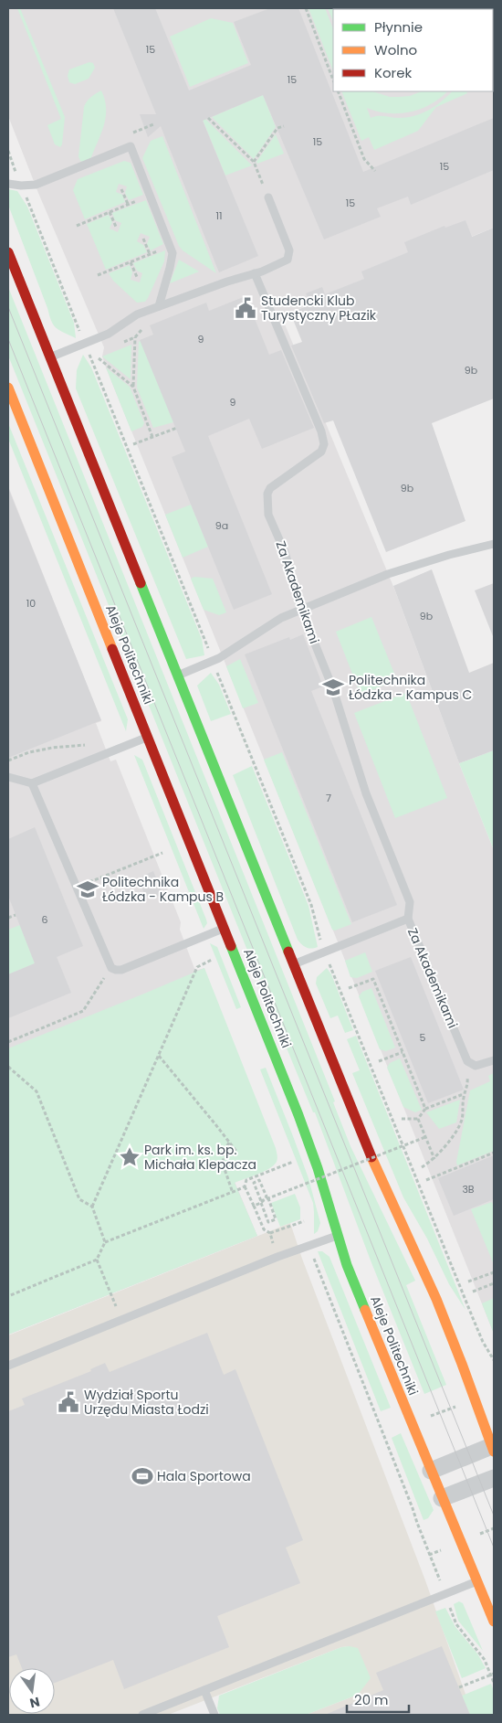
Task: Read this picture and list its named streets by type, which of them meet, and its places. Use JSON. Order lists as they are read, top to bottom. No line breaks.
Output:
{"streets":{"main road":["Aleje Politechniki"],"lane":["Za Akademikami"]},"places":{"public building":["Studencki Klub Turystyczny PŁazik","Wydział Sportu Urzędu Miasta Łodzi"],"school or university":["Politechnika Łódzka - Kampus C","Politechnika Łódzka - Kampus B"],"place":["Park im. ks. bp. Michała Klepacza"],"sports":["Hala Sportowa"]},"house_numbers":["15","15","15","15","15","11","9","9b","9","9b","9a","10","9b","7","6","5","3B"],"legend":["Płynnie","Wolno","Korek"],"scale_bar":"20 m","north":"bottom"}
